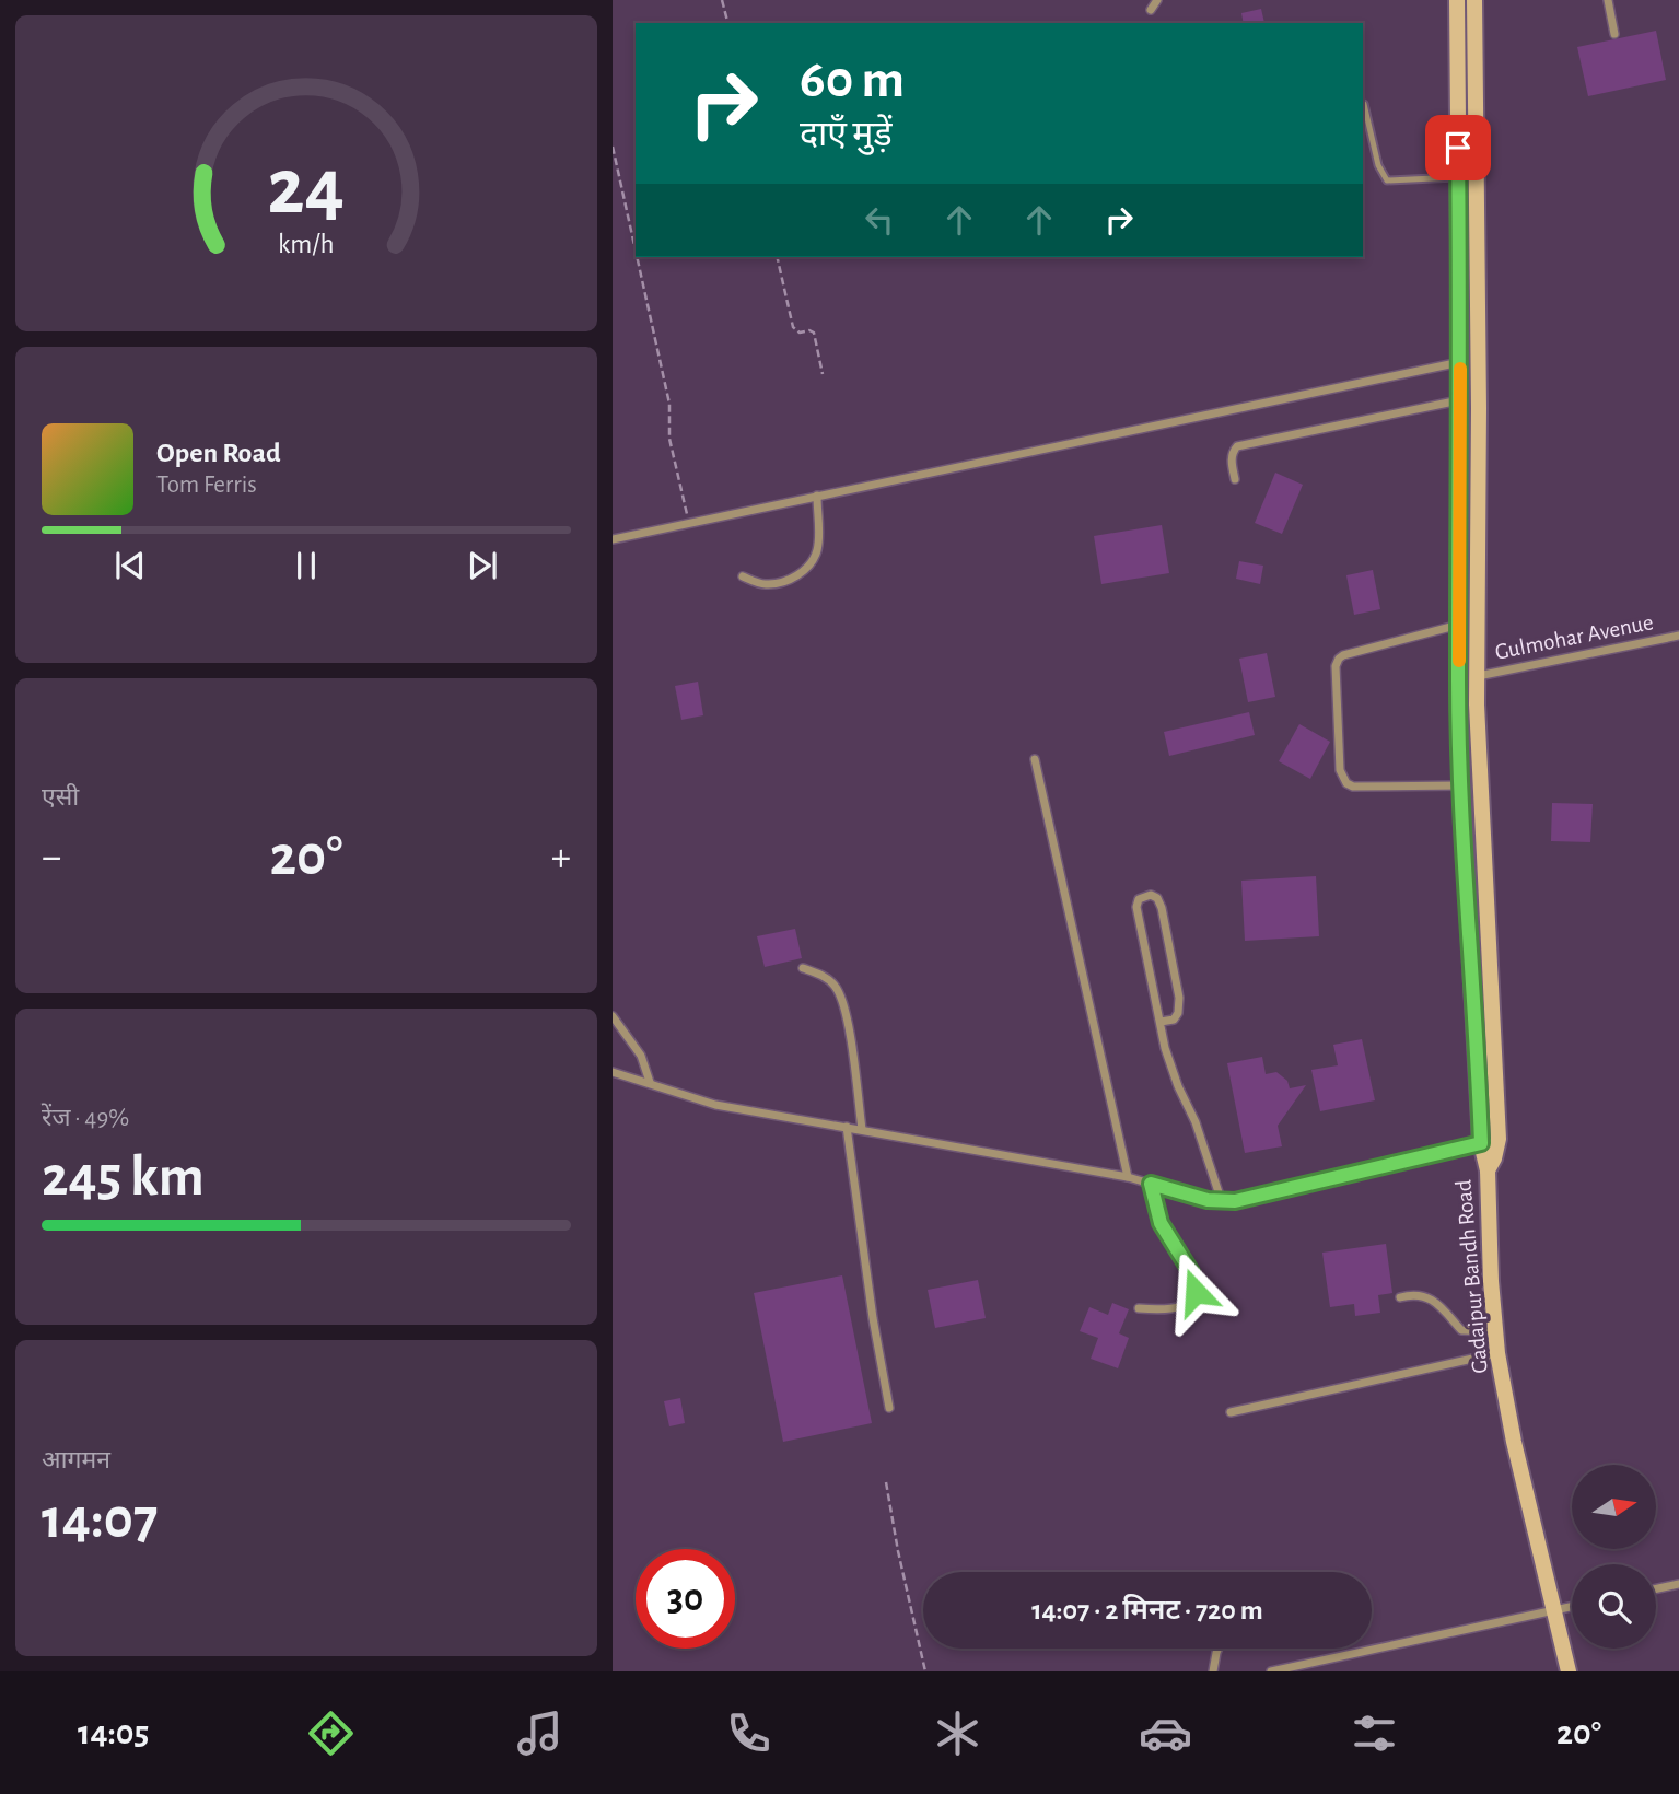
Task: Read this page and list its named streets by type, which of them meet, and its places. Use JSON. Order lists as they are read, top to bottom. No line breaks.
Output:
{"streets":{"street":["Gulmohar Avenue","Gadaipur Bandh Road"]},"north":"right","page":{"turn":["60 m","दाएँ मुड़ें"],"song":["Open Road","Tom Ferris"],"tile":["एसी",["रेंज · 49%","245 km"],["आगमन","14:07"]],"heat":["−","20°","+"],"limit":"30","trip":"14:07 · 2 मिनट · 720 m","tabs":["14:05","20°"],"gauge":["24","km/h"]}}
